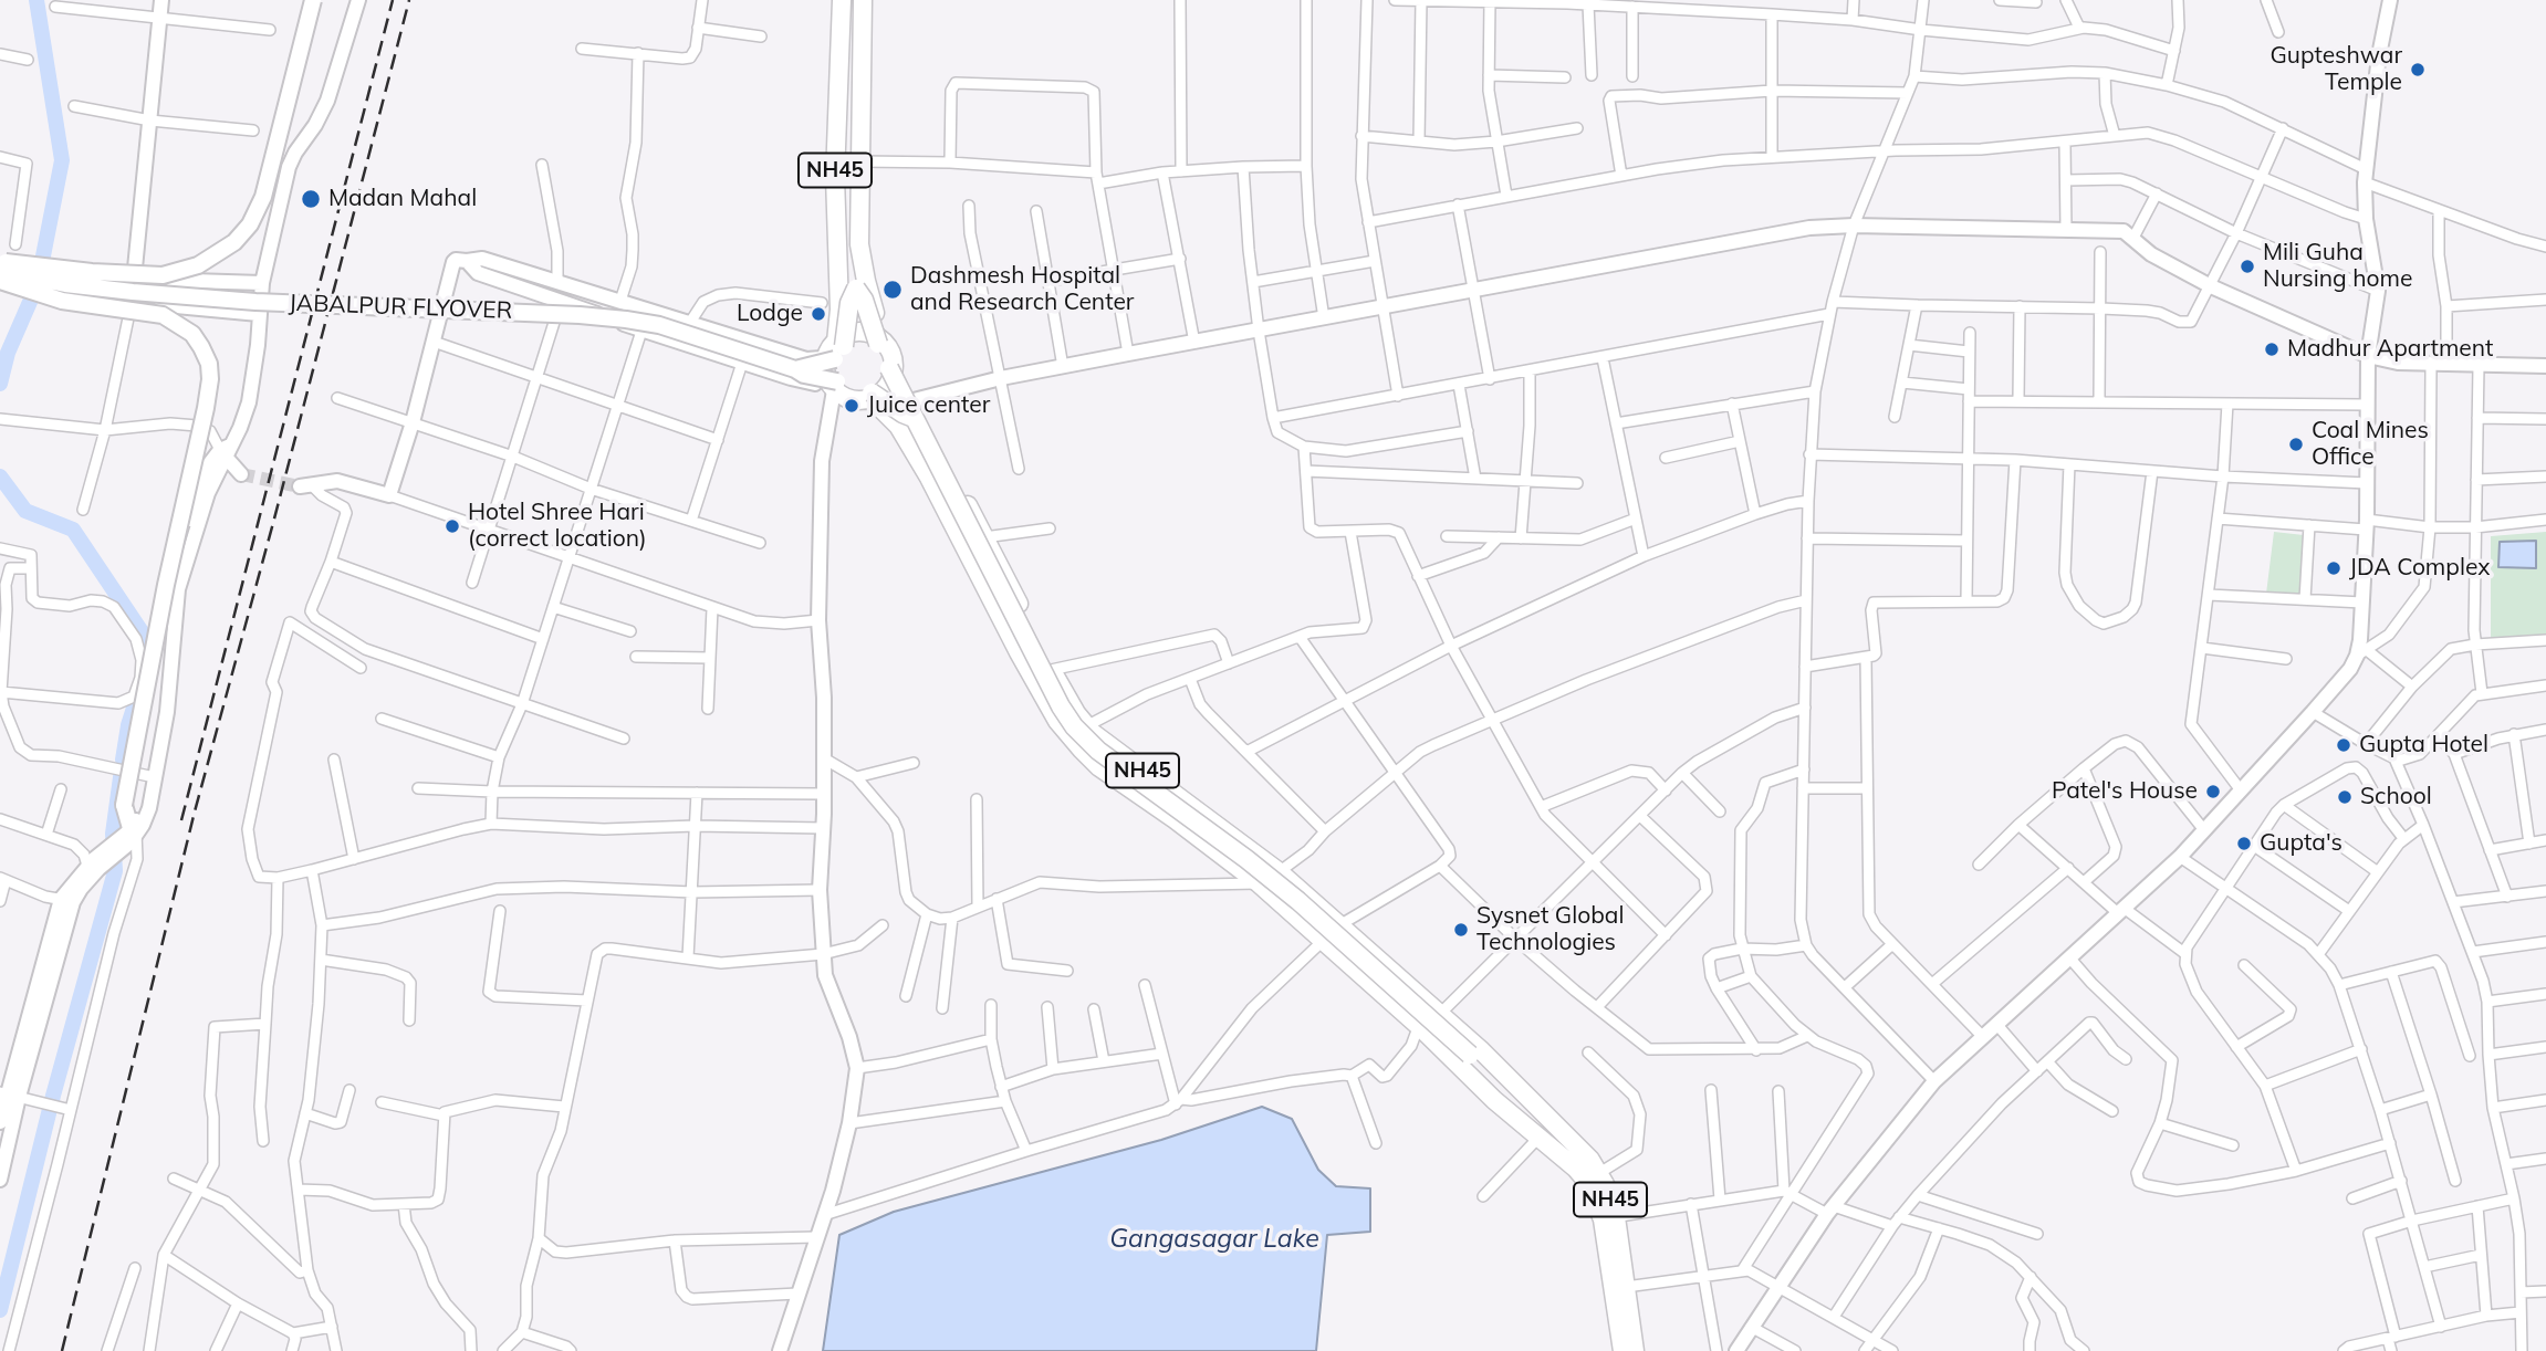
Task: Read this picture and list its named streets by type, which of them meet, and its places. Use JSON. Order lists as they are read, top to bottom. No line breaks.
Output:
{"streets":{"highway":["NH45"],"main road":["JABALPUR FLYOVER"]},"crossings":[["NH45","JABALPUR FLYOVER"]],"water":["Gangasagar Lake"],"places":["Gupteshwar Temple","Madan Mahal","Mili Guha Nursing home","Dashmesh Hospital and Research Center","Lodge","Madhur Apartment","Juice center","Coal Mines Office","Hotel Shree Hari (correct location)","JDA Complex","Gupta Hotel","Patel's House","School","Gupta's","Sysnet Global Technologies"]}
